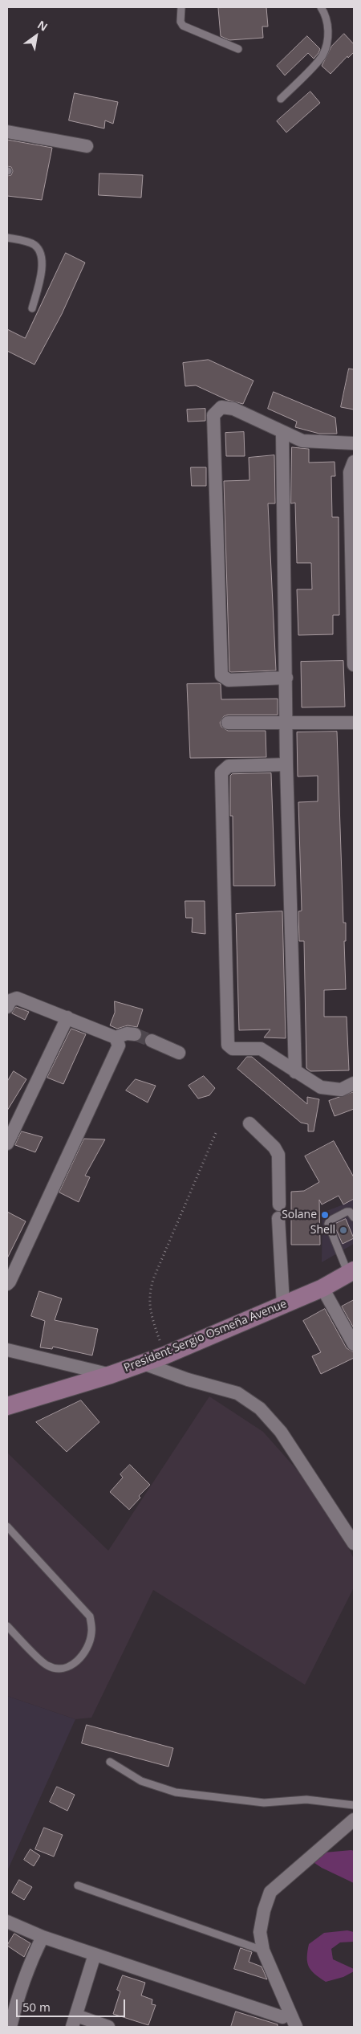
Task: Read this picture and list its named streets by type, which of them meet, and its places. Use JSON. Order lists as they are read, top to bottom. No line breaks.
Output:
{"streets":{"main road":["President Sergio Osmeña Avenue"]},"places":["Solane","Shell"],"scale_bar":"50 m","north":"top right"}
